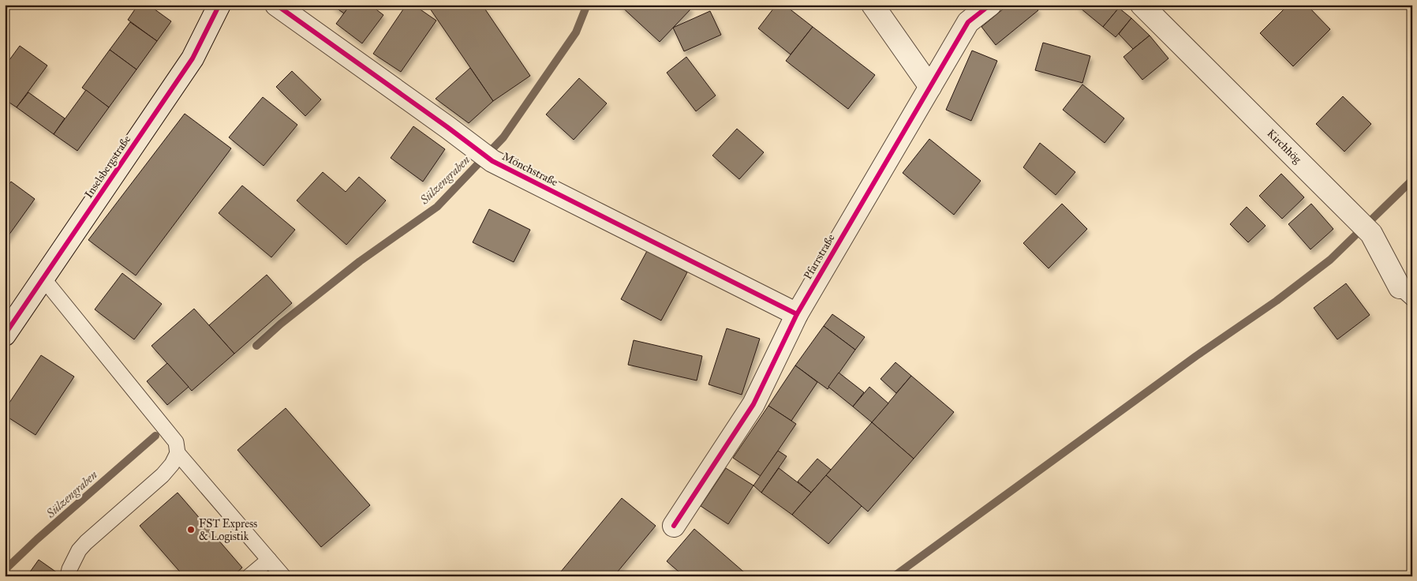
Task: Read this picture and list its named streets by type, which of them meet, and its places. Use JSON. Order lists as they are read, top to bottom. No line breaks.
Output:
{"streets":{"street":["Kirchhög","Inselsbergstraße","Mönchstraße","Pfarrstraße"]},"crossings":[["Mönchstraße","Pfarrstraße"]],"water":["Sülzengraben"],"places":["FST Express & Logistik"]}
